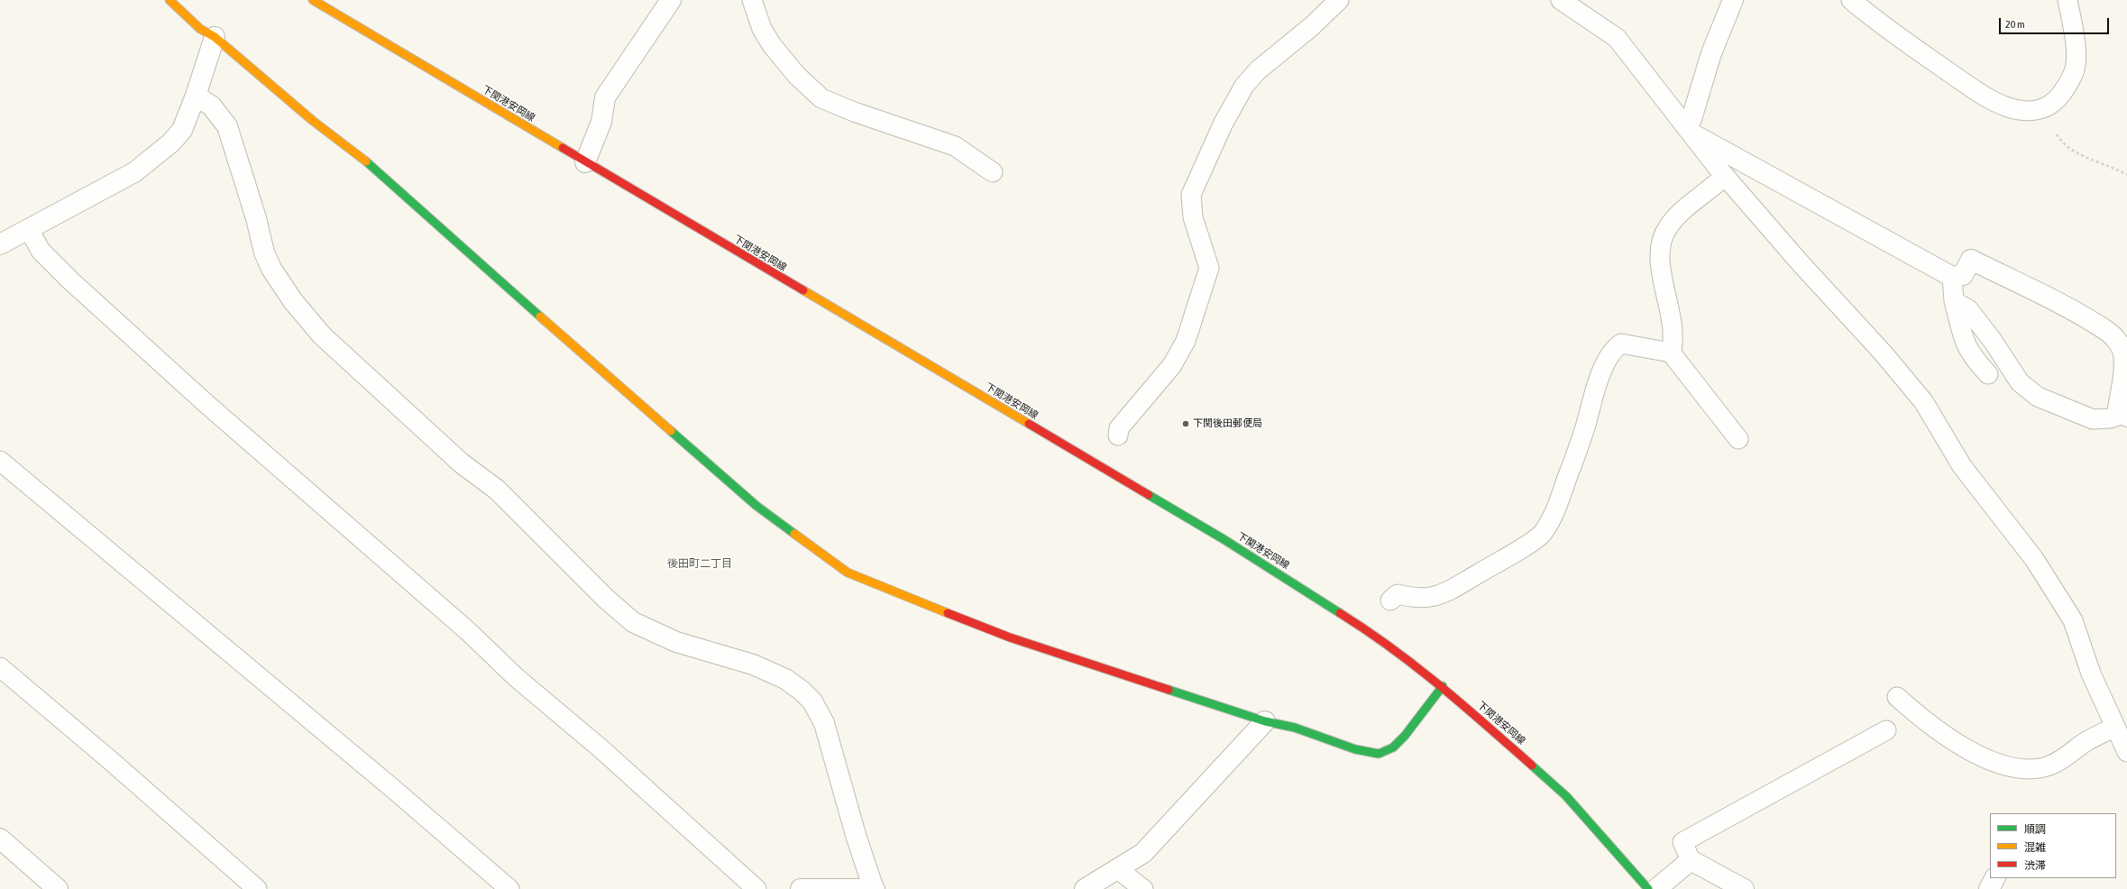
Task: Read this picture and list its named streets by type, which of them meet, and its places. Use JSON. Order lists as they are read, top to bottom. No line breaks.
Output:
{"streets":{"main road":["下関港安岡線"]},"districts":["後田町二丁目"],"places":["下関後田郵便局"],"legend":["順調","混雑","渋滞"],"scale_bar":"20 m"}
